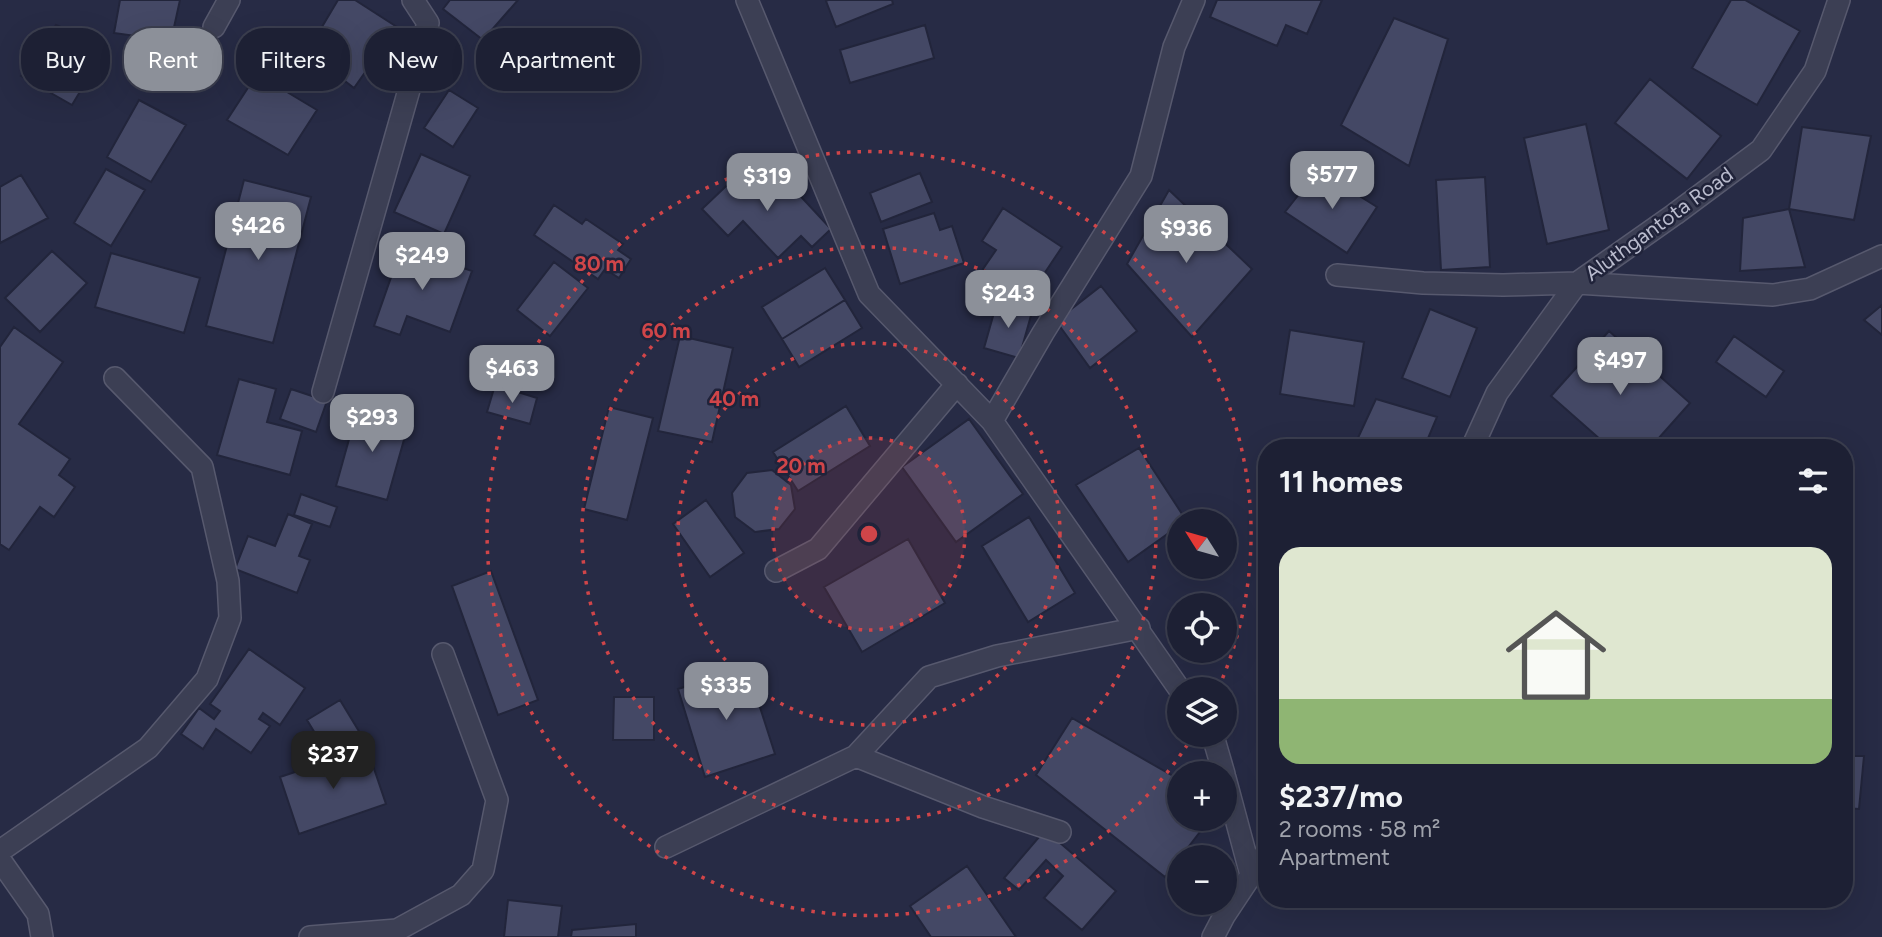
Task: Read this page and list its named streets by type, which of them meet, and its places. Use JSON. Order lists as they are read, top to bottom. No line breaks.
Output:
{"streets":{"street":["Aluthgantota Road"]},"north":"top left","page":{"chip":["Buy","Rent","Filters","New","Apartment"],"price":["$577","$319","$426","$936","$249","$243","$497","$463","$293","$335","$237"],"heading":"11 homes","map_buttons":["+","−"],"list":[{"name":"$237/mo","note":"2 rooms · 58 m² · Apartment"}]},"rings":["80 m","60 m","40 m","20 m"]}
